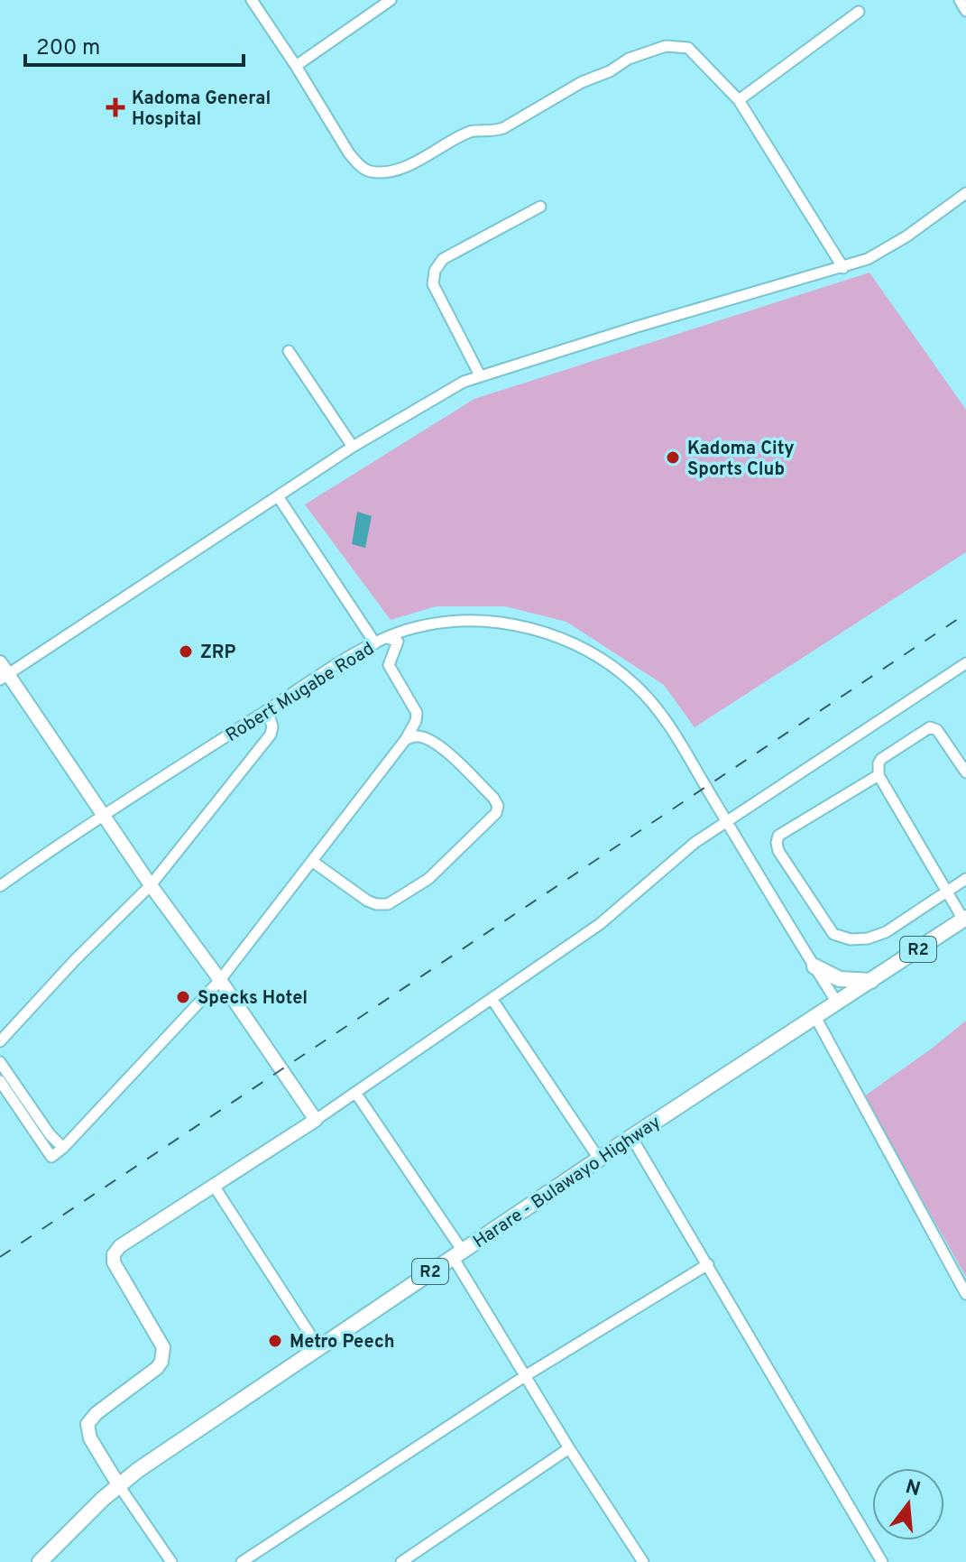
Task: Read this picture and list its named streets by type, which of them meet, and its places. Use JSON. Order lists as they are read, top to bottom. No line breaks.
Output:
{"streets":{"highway":["R2","Harare - Bulawayo Highway"],"street":["Robert Mugabe Road"]},"crossings":[["Robert Mugabe Road","Harare - Bulawayo Highway"]],"places":{"health":["Kadoma General Hospital"],"other":["Kadoma City Sports Club","ZRP","Specks Hotel","Metro Peech"]},"scale_bar":"200 m","north":"top"}
